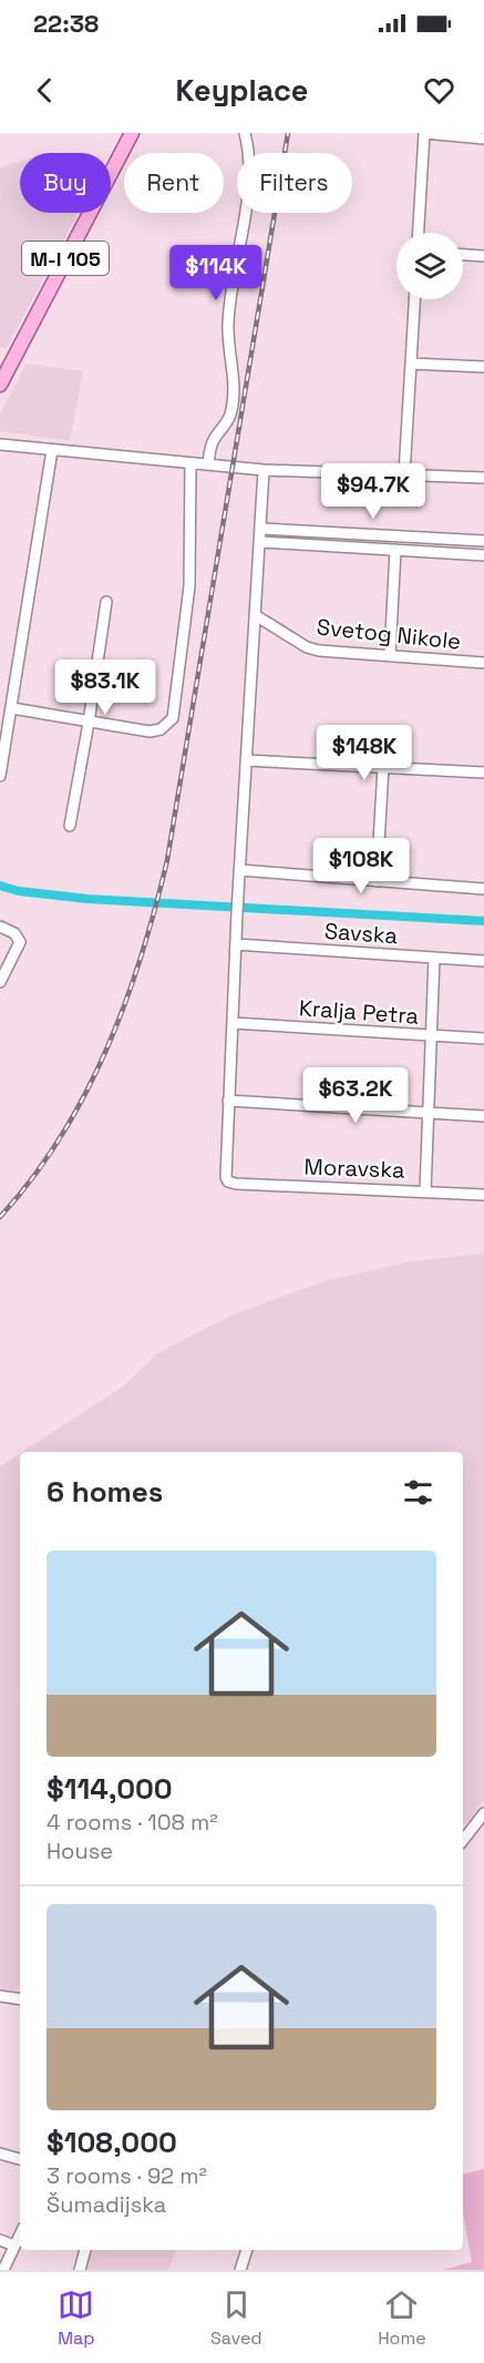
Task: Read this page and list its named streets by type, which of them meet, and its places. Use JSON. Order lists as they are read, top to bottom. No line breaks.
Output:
{"streets":{"main road":["M-I 105"],"street":["Svetog Nikole","Savska","Kralja Petra","Moravska"]},"page":{"status":"22:38","header":"Keyplace","chip":["Buy","Rent","Filters"],"price":["$114K","$94.7K","$83.1K","$148K","$108K","$63.2K"],"heading":"6 homes","list":[{"name":"$114,000","note":"4 rooms · 108 m² · House"},{"name":"$108,000","note":"3 rooms · 92 m² · Šumadijska"}],"tabs":["Map","Saved","Home"]}}
